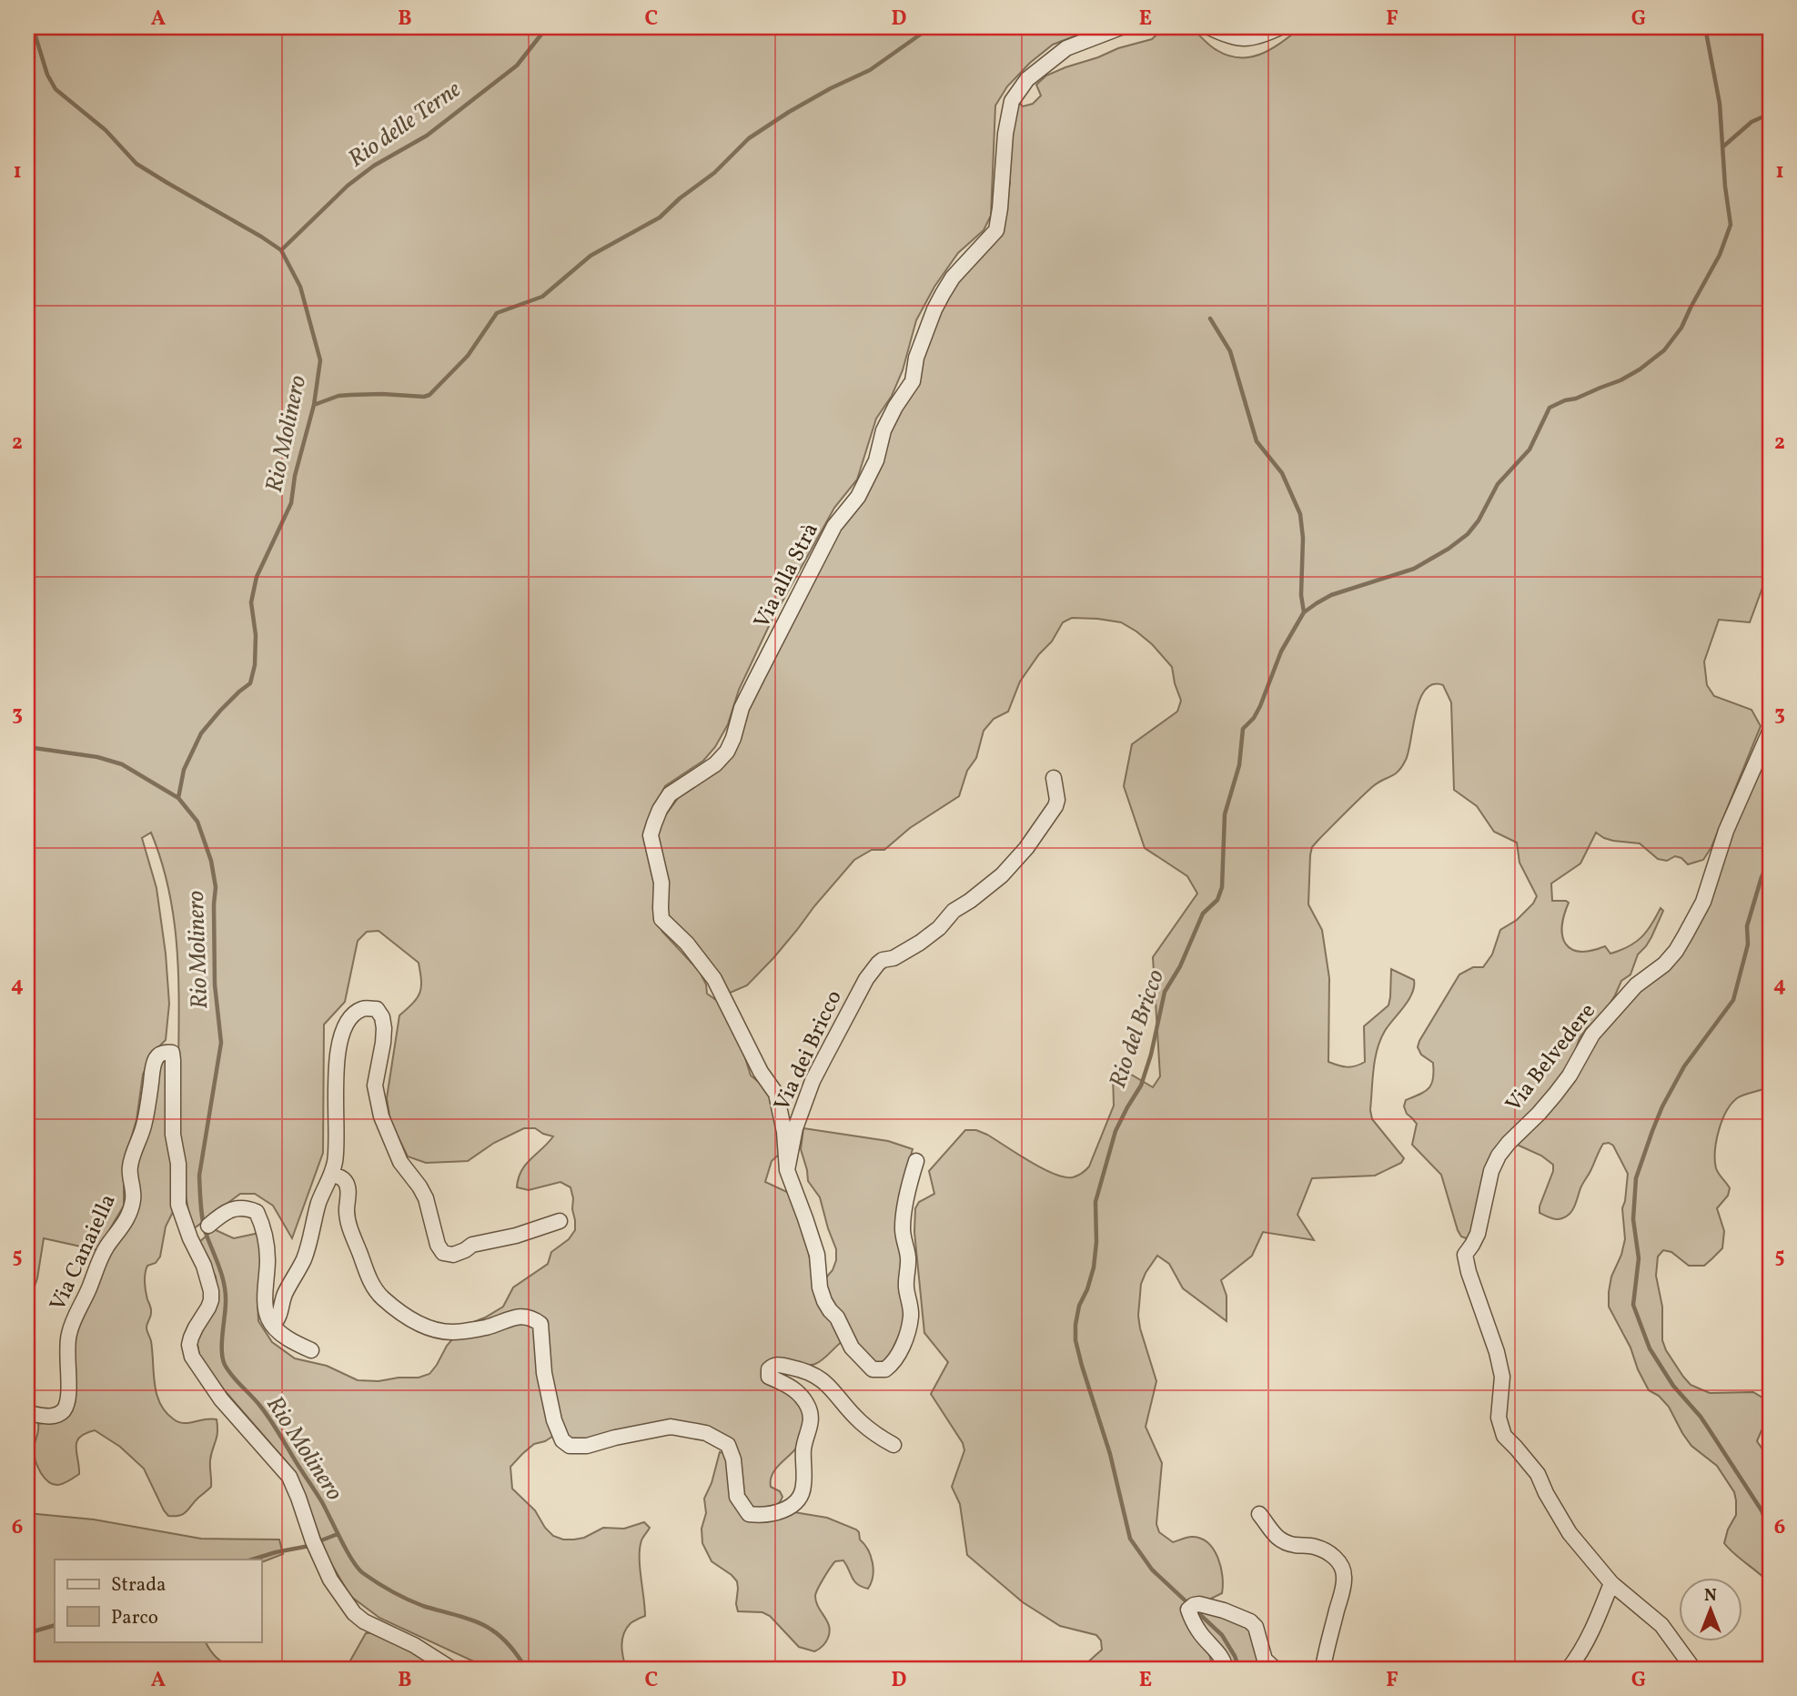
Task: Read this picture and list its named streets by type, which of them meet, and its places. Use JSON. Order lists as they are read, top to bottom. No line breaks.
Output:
{"streets":{"street":["Via alla Strà","Via dei Bricco","Via Belvedere","Via Canaiella"]},"crossings":[["Via alla Strà","Via dei Bricco"]],"water":["Rio delle Terne","Rio Molinero","Rio del Bricco"],"legend":["Strada","Parco"],"north":"top","grid":{"columns":["A","B","C","D","E","F","G"],"rows":["1","2","3","4","5","6"]}}
